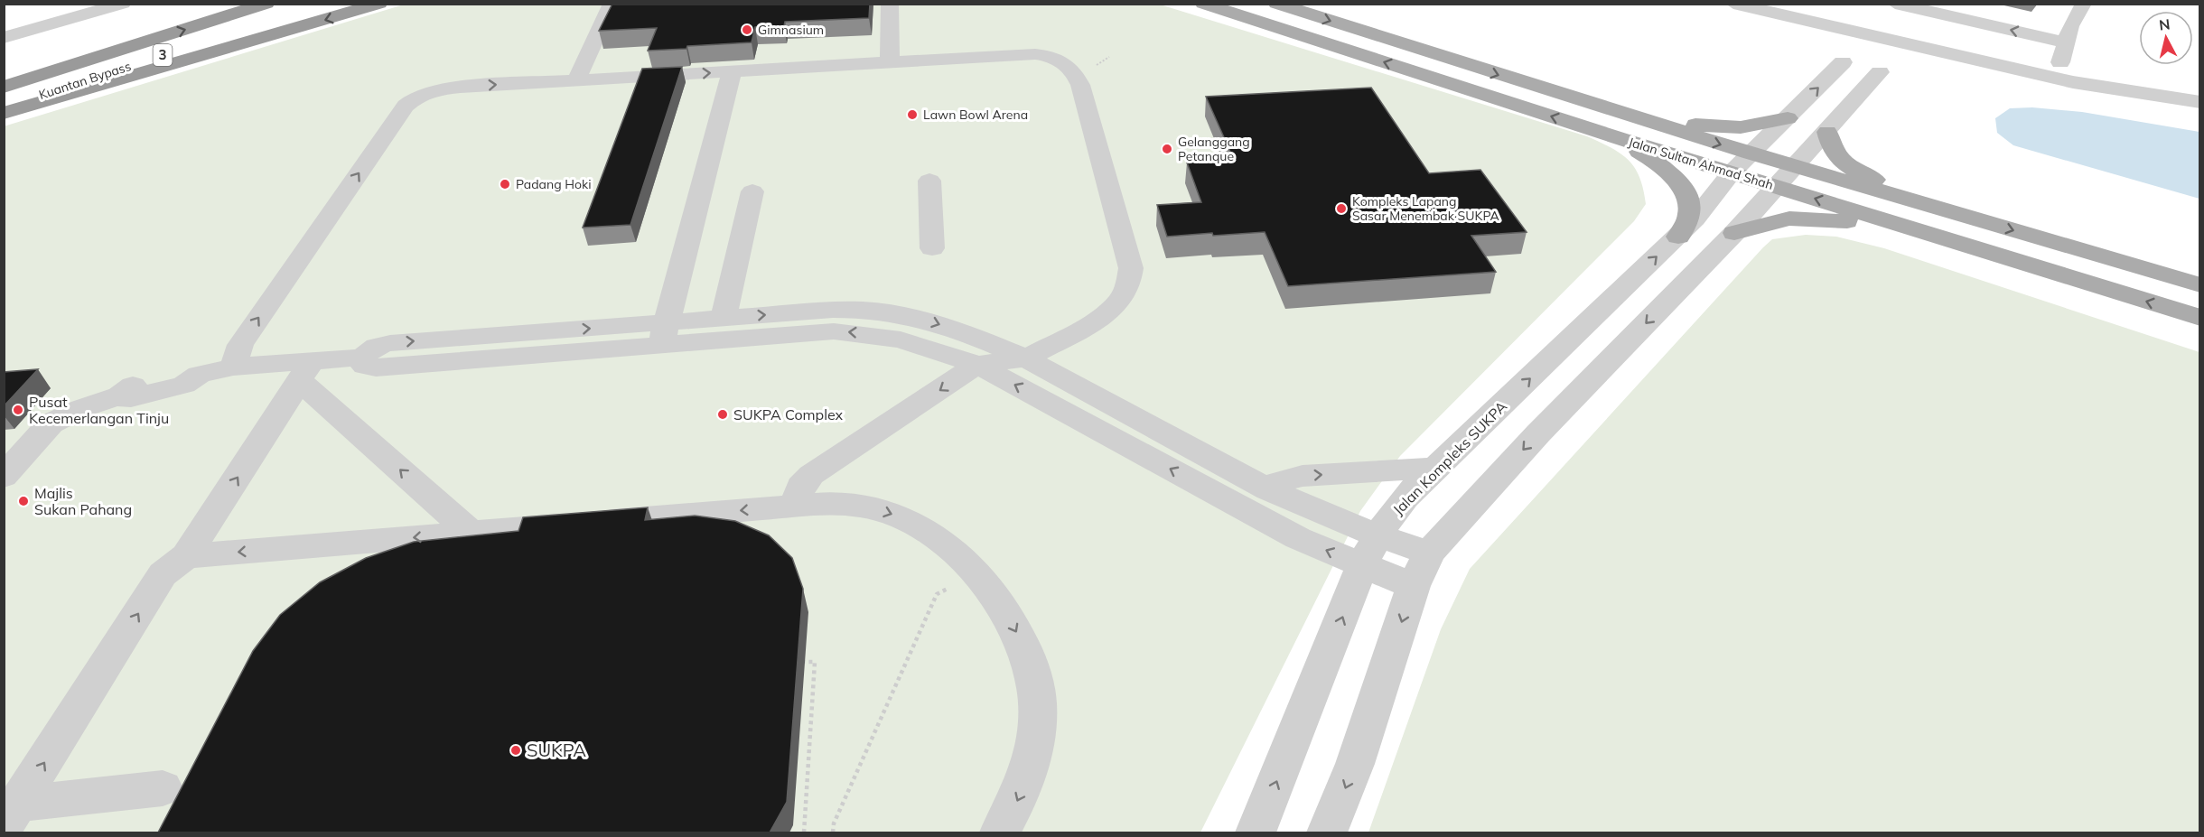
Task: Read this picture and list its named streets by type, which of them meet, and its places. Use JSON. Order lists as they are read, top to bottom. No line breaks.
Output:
{"streets":{"highway":["3","Kuantan Bypass"],"main road":["Jalan Sultan Ahmad Shah"],"street":["Jalan Kompleks SUKPA"]},"crossings":[["Jalan Sultan Ahmad Shah","Jalan Kompleks SUKPA"]],"places":["Gimnasium","Lawn Bowl Arena","Gelanggang Petanque","Padang Hoki","Kompleks Lapang Sasar Menembak SUKPA","Pusat Kecemerlangan Tinju","SUKPA Complex","Majlis Sukan Pahang","SUKPA"],"north":"top"}
